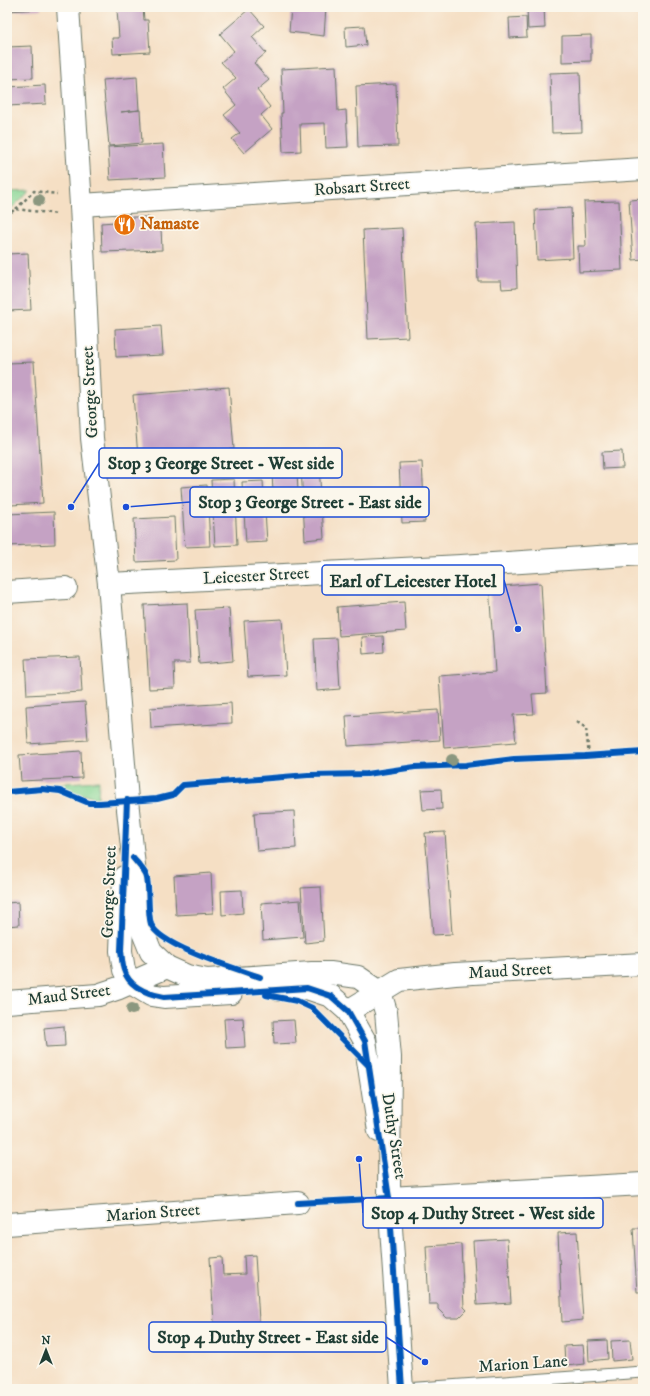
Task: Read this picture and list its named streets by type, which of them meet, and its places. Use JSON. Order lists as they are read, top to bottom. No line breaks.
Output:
{"streets":{"street":["Robsart Street","George Street","Leicester Street","Maud Street","Duthy Street","Marion Street"],"lane":["Marion Lane"]},"crossings":[["Robsart Street","George Street"],["George Street","Leicester Street"],["George Street","Maud Street"],["Maud Street","Duthy Street"],["Duthy Street","Marion Lane"]],"places":{"restaurant":["Namaste"],"other":["Stop 3 George Street - West side","Stop 3 George Street - East side","Earl of Leicester Hotel","Stop 4 Duthy Street - West side","Stop 4 Duthy Street - East side"]},"north":"top"}
